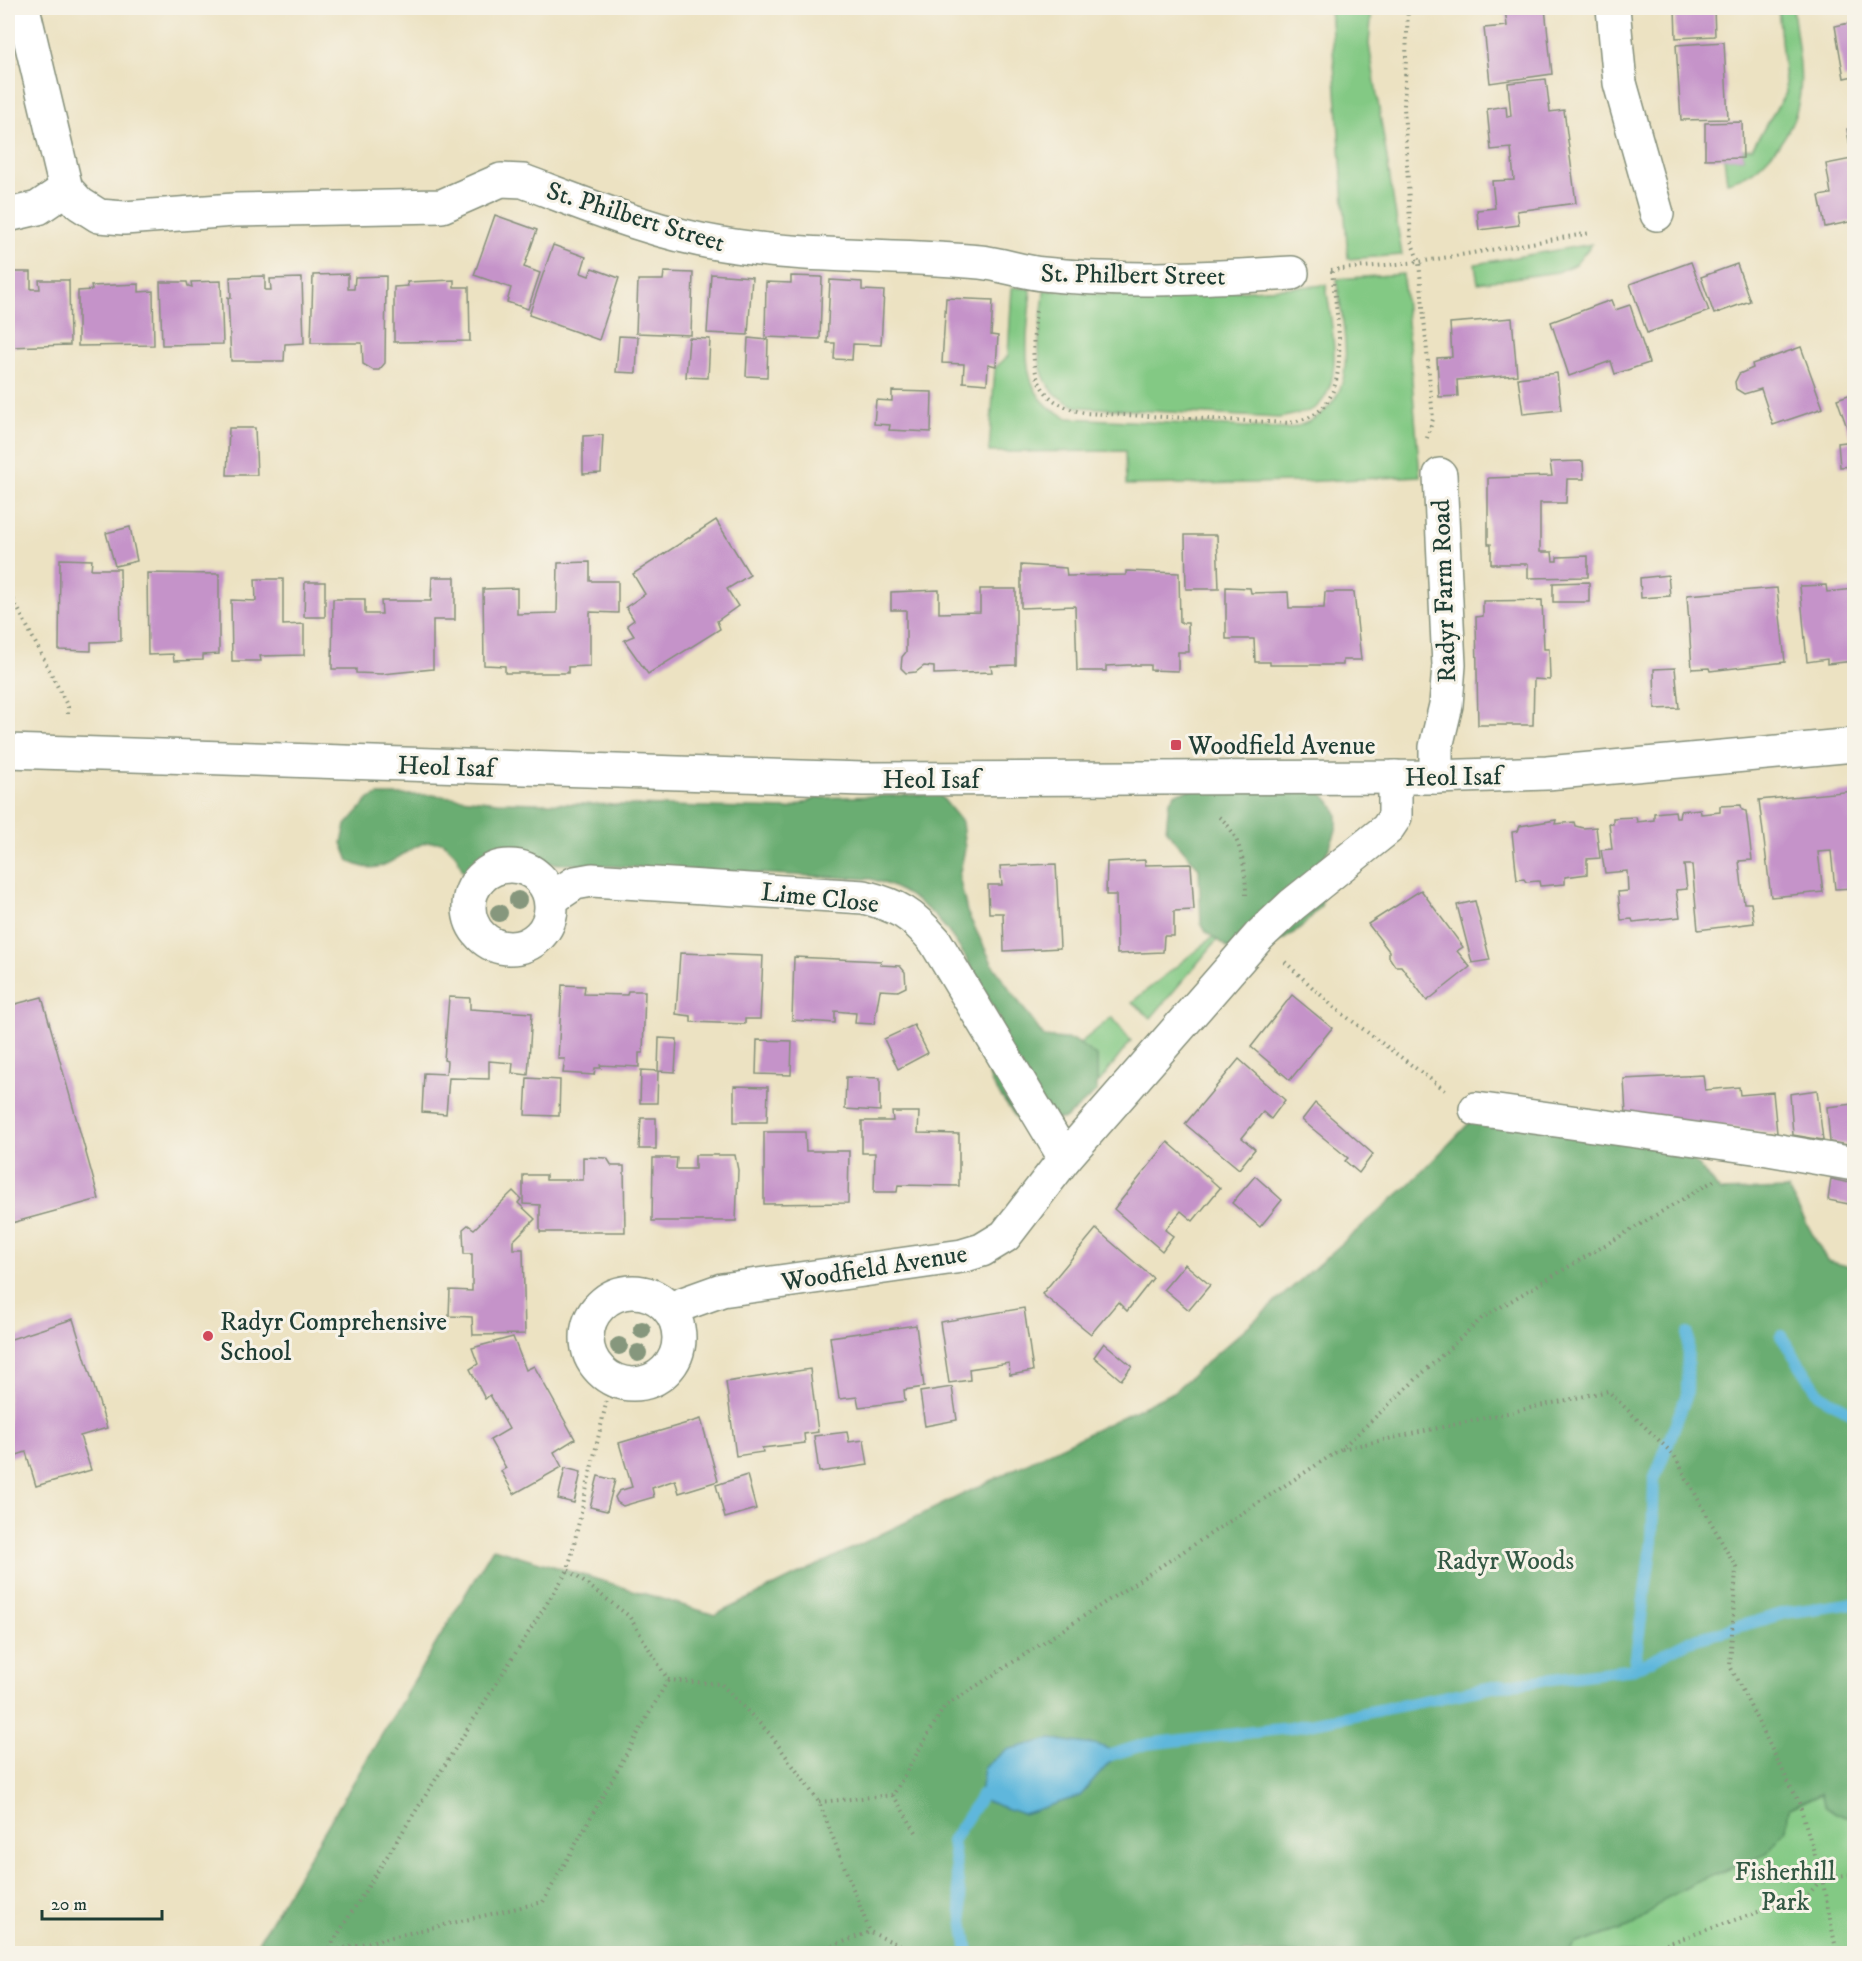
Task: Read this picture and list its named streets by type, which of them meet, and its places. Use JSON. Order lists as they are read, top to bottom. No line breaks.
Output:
{"streets":{"street":["St. Philbert Street","Radyr Farm Road","Heol Isaf","Lime Close","Woodfield Avenue"]},"crossings":[["Radyr Farm Road","Heol Isaf"],["Heol Isaf","Woodfield Avenue"],["Lime Close","Woodfield Avenue"]],"parks":["Radyr Woods","Fisherhill Park"],"places":{"transit":["Woodfield Avenue"],"other":["Radyr Comprehensive School"]},"scale_bar":"20 m"}
